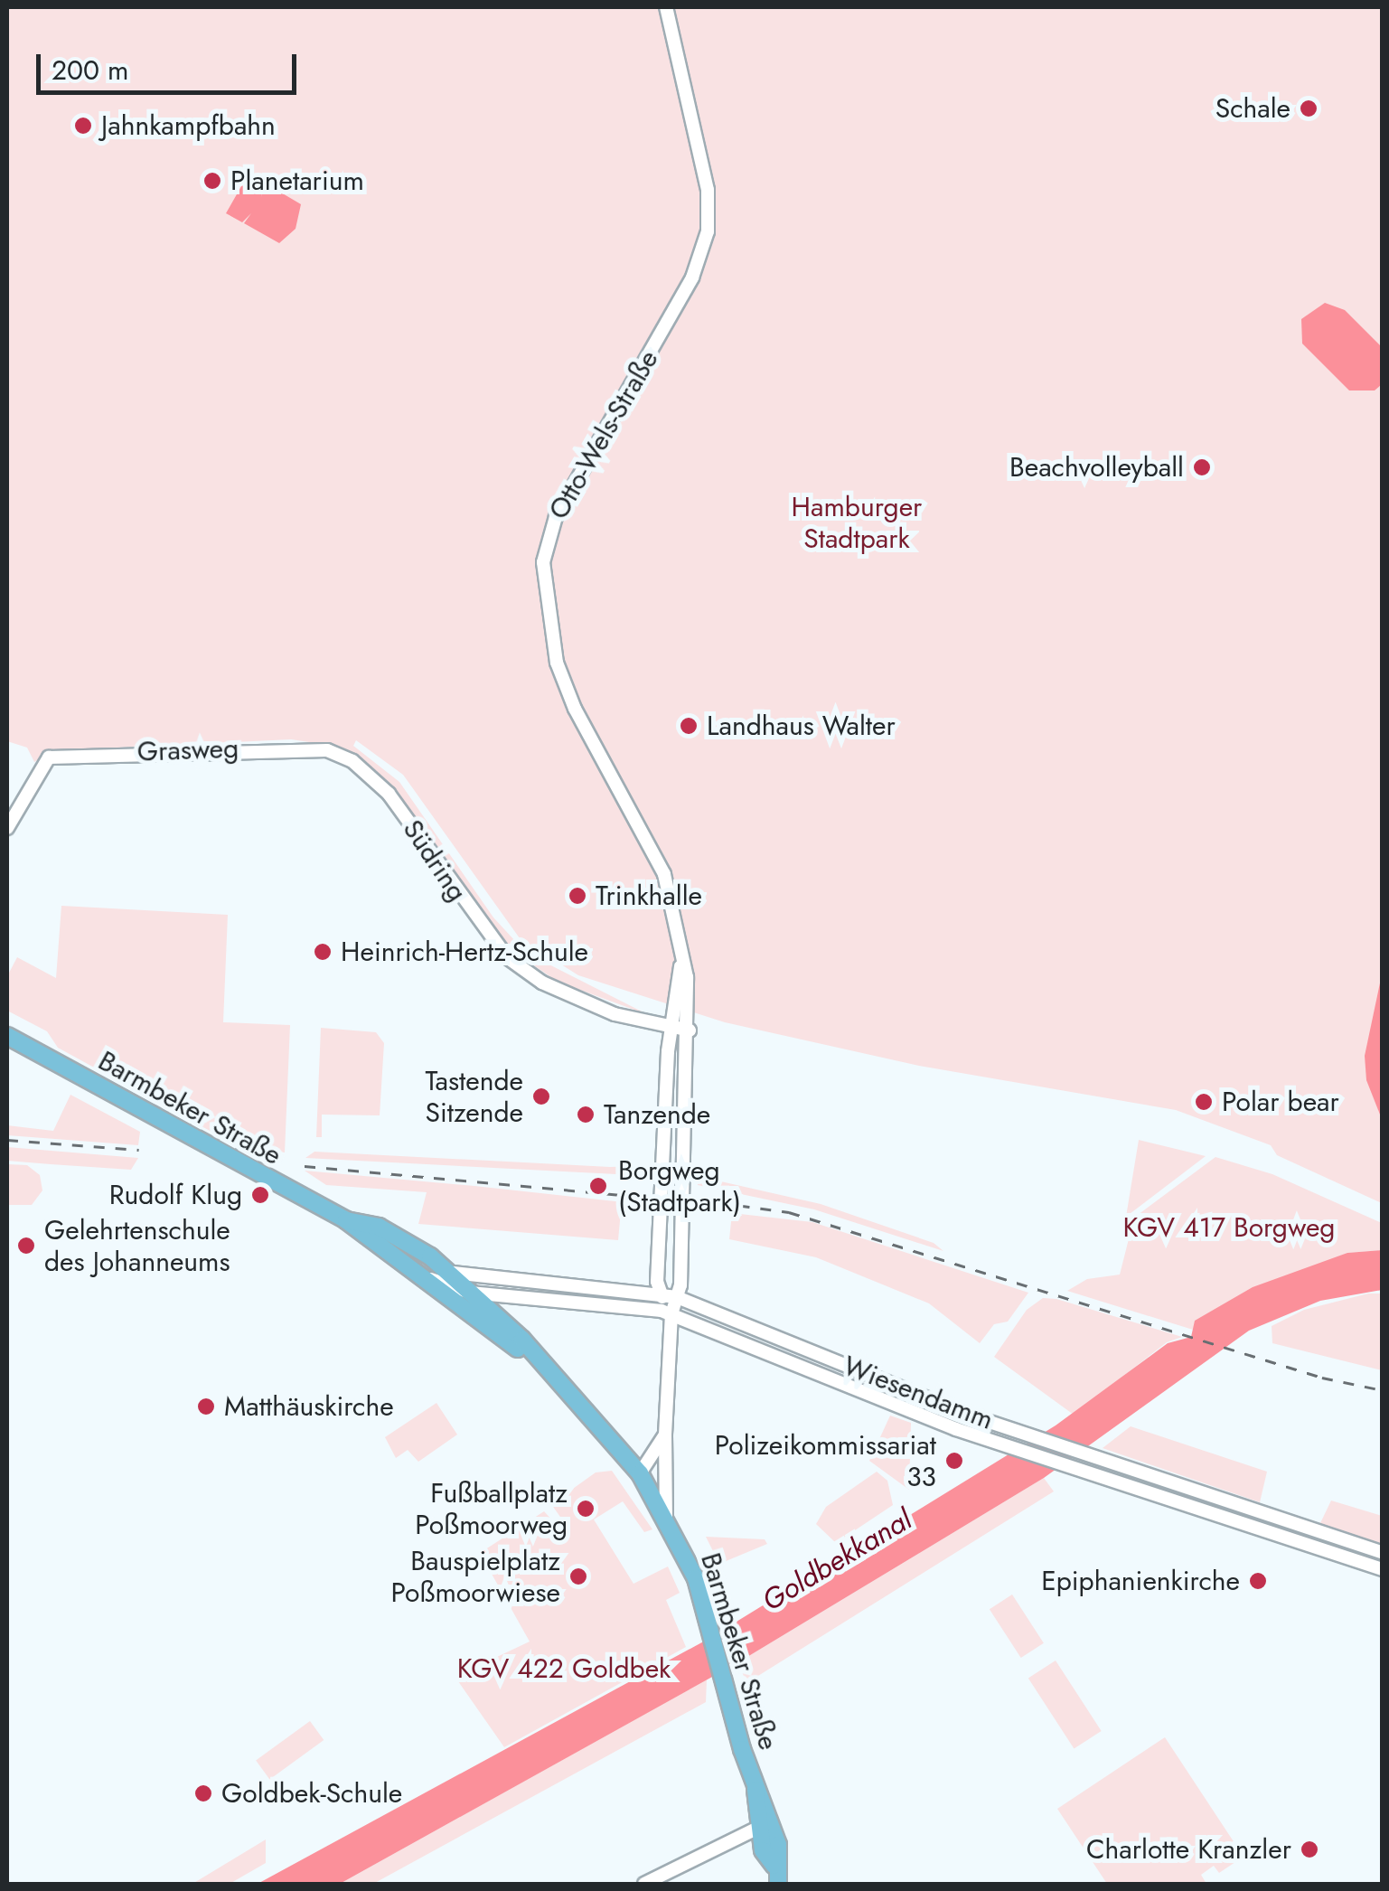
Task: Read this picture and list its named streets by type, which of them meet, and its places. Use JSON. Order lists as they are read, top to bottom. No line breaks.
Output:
{"streets":{"main road":["Barmbeker Straße"],"street":["Otto-Wels-Straße","Grasweg","Südring","Wiesendamm"]},"crossings":[["Otto-Wels-Straße","Südring"],["Otto-Wels-Straße","Wiesendamm"],["Grasweg","Südring"],["Barmbeker Straße","Wiesendamm"]],"water":["Goldbekkanal"],"parks":["Hamburger Stadtpark","KGV 417 Borgweg","KGV 422 Goldbek"],"places":["Schale","Jahnkampfbahn","Planetarium","Beachvolleyball","Landhaus Walter","Trinkhalle","Heinrich-Hertz-Schule","Tastende Sitzende","Polar bear","Tanzende","Borgweg (Stadtpark)","Rudolf Klug","Gelehrtenschule des Johanneums","Matthäuskirche","Polizeikommissariat 33","Fußballplatz Poßmoorweg","Bauspielplatz Poßmoorwiese","Epiphanienkirche","Goldbek-Schule","Charlotte Kranzler"],"scale_bar":"200 m"}
